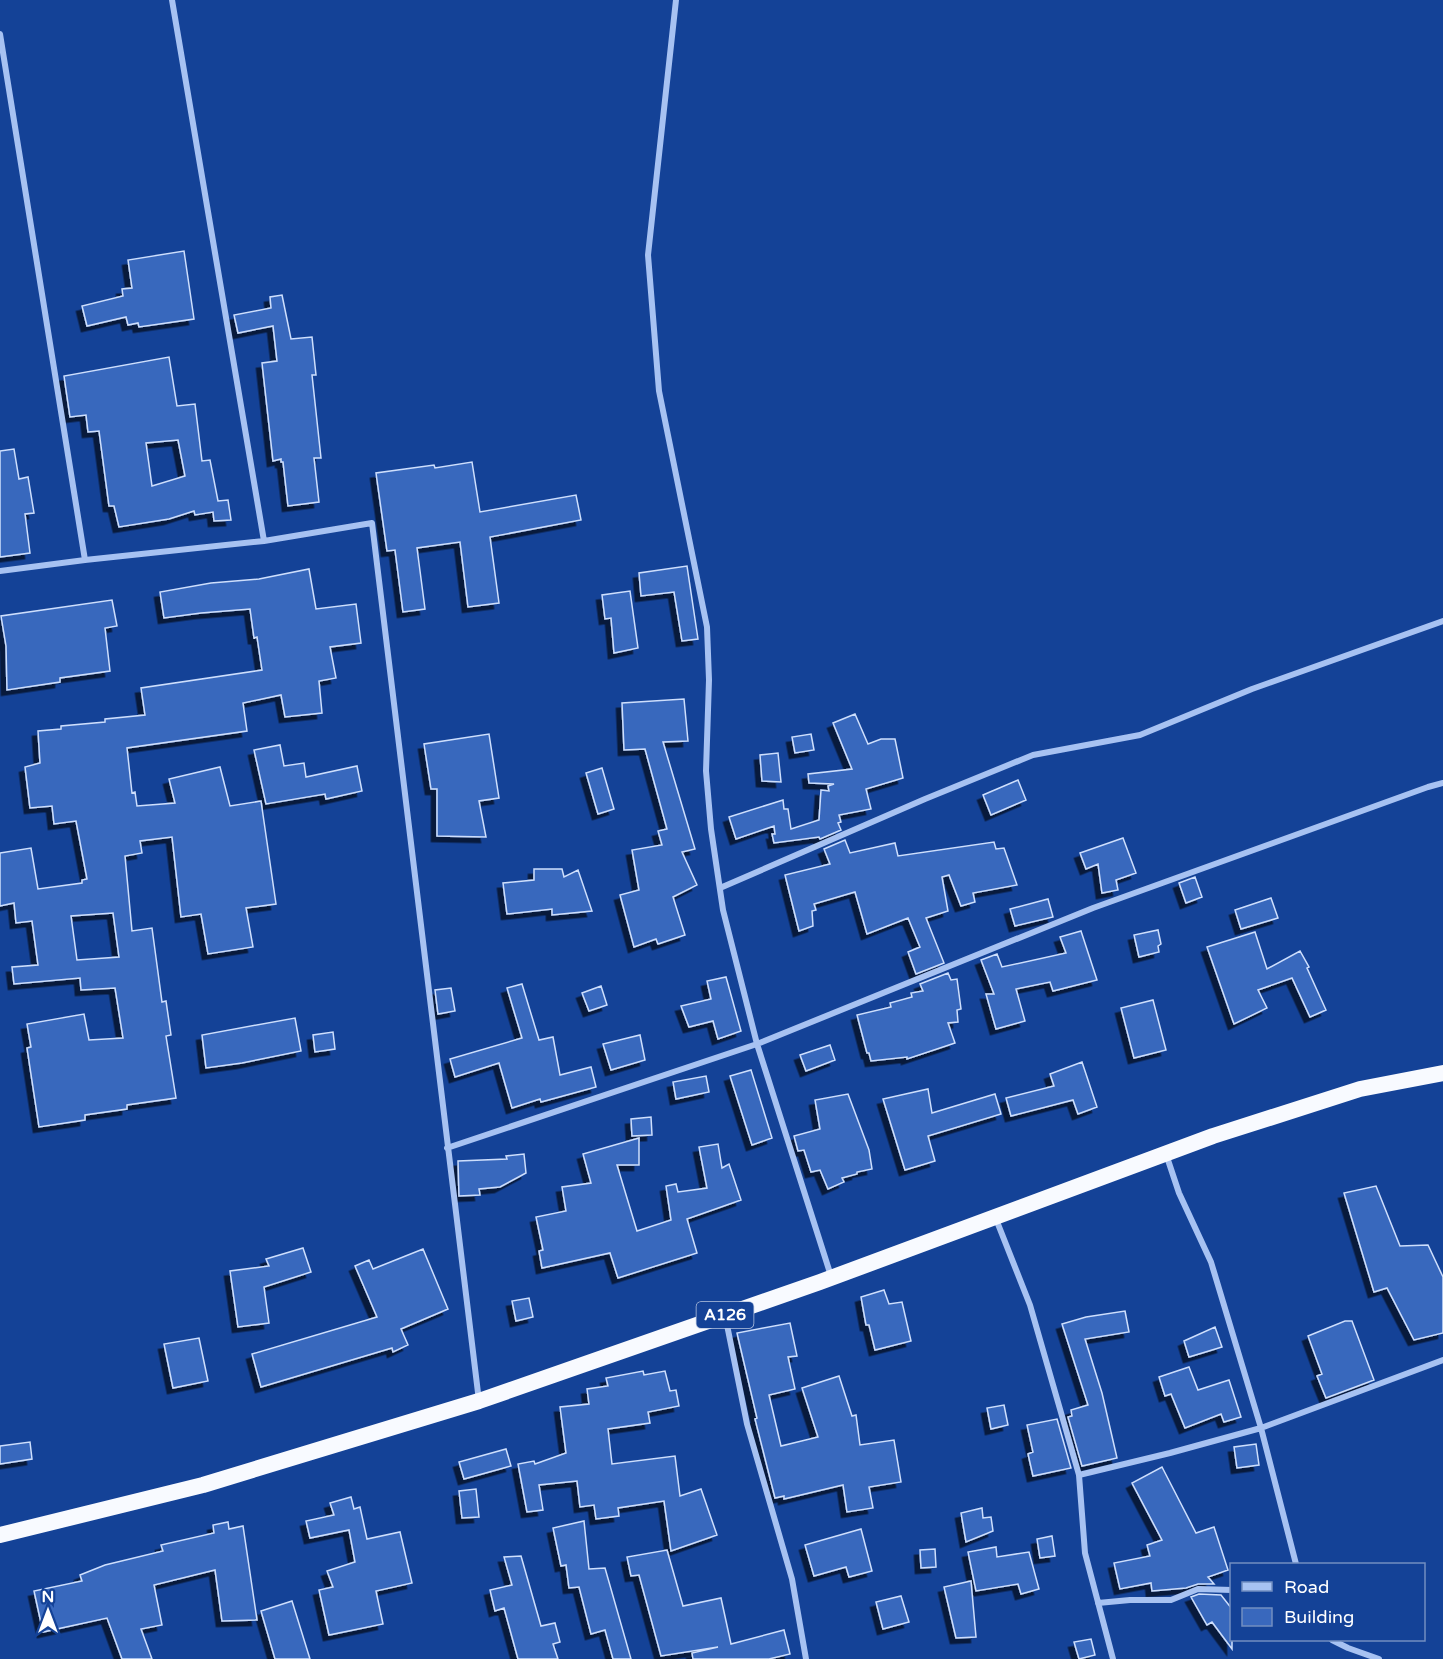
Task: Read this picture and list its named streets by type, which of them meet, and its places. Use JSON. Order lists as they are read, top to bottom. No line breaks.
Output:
{"streets":{"highway":["A126"]},"legend":["Road","Building"],"north":"top"}
